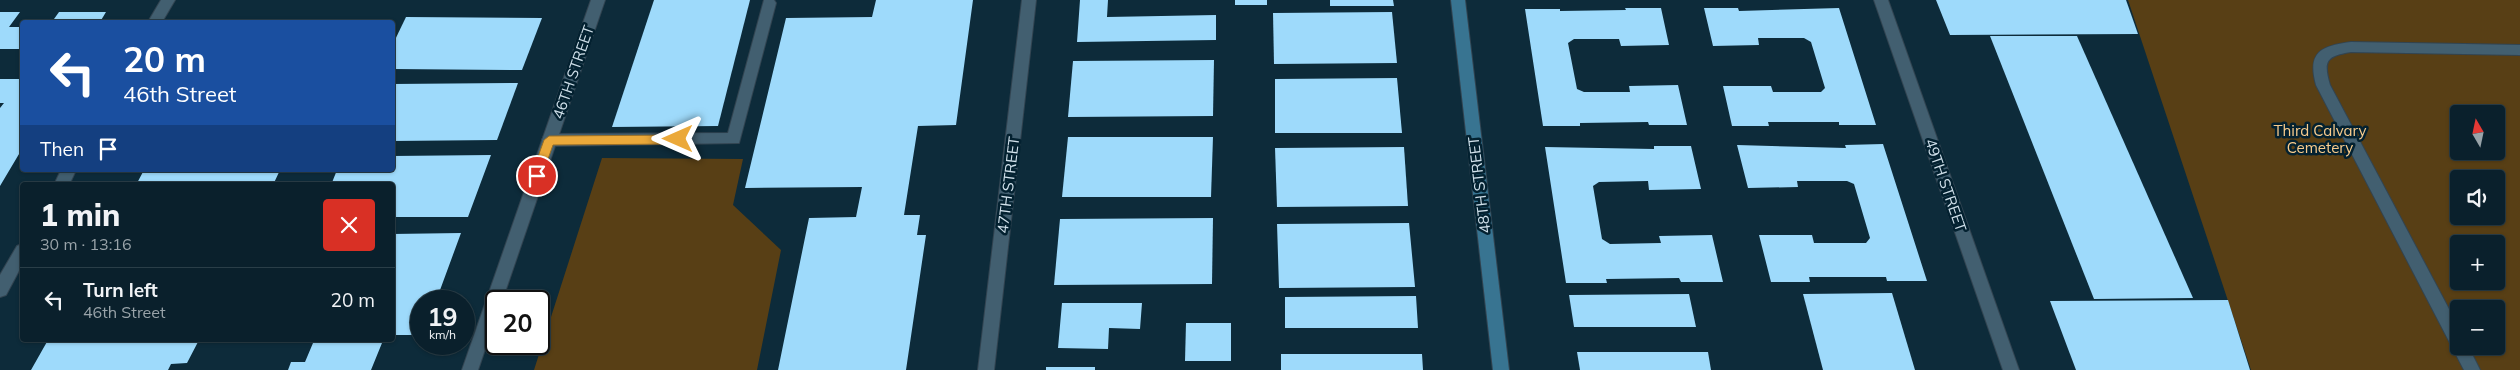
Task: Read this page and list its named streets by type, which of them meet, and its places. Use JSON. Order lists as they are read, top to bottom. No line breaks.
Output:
{"streets":{"street":["46TH STREET","47TH STREET","48TH STREET","49TH STREET"]},"parks":["Third Calvary Cemetery"],"north":"top","page":{"turn":["20 m","46th Street"],"map_buttons":["+","−"],"then":"Then","heading":["1 min","30 m · 13:16"],"list":[{"name":"Turn left","note":"46th Street","value":"20 m"}],"speed":"19 km/h","limit":"20"}}
